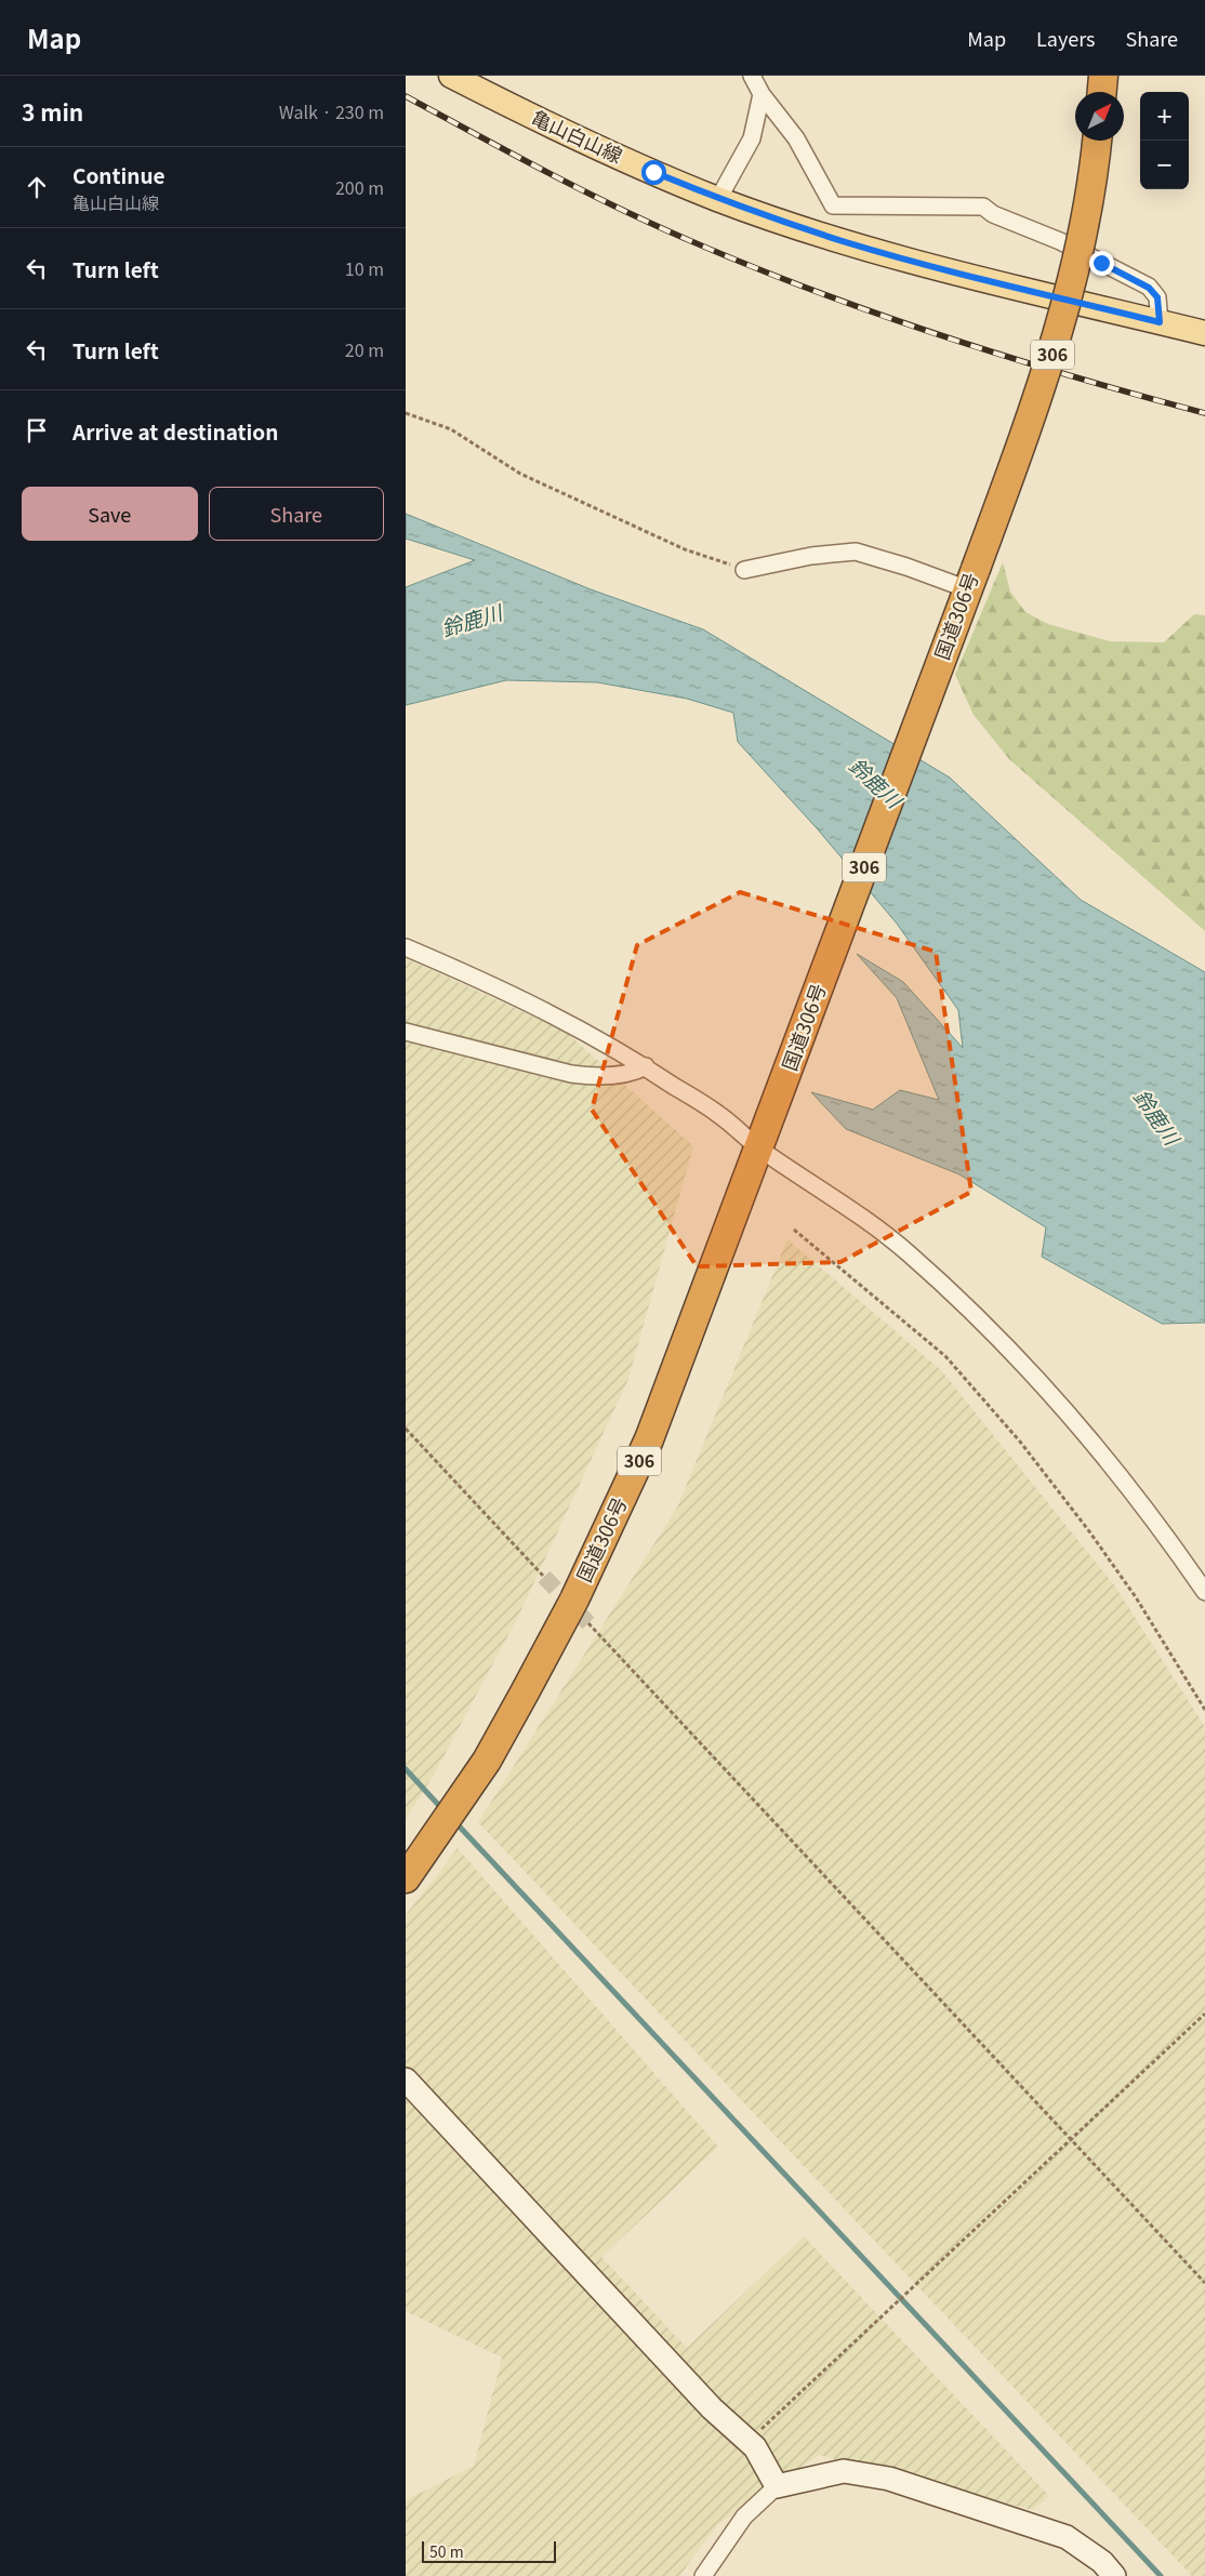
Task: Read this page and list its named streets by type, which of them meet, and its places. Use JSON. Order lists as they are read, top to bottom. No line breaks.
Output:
{"streets":{"highway":["306","国道306号"],"main road":["亀山白山線"]},"water":["鈴鹿川"],"scale_bar":"50 m","north":"top right","page":{"header":"Map","nav":["Map","Layers","Share"],"heading":["3 min","Walk · 230 m"],"map_buttons":["+","−"],"list":[["Continue","亀山白山線","200 m"],["Turn left","10 m"],["Turn left","20 m"],"Arrive at destination"],"buttons":["Save","Share"],"scale":"50 m"}}
